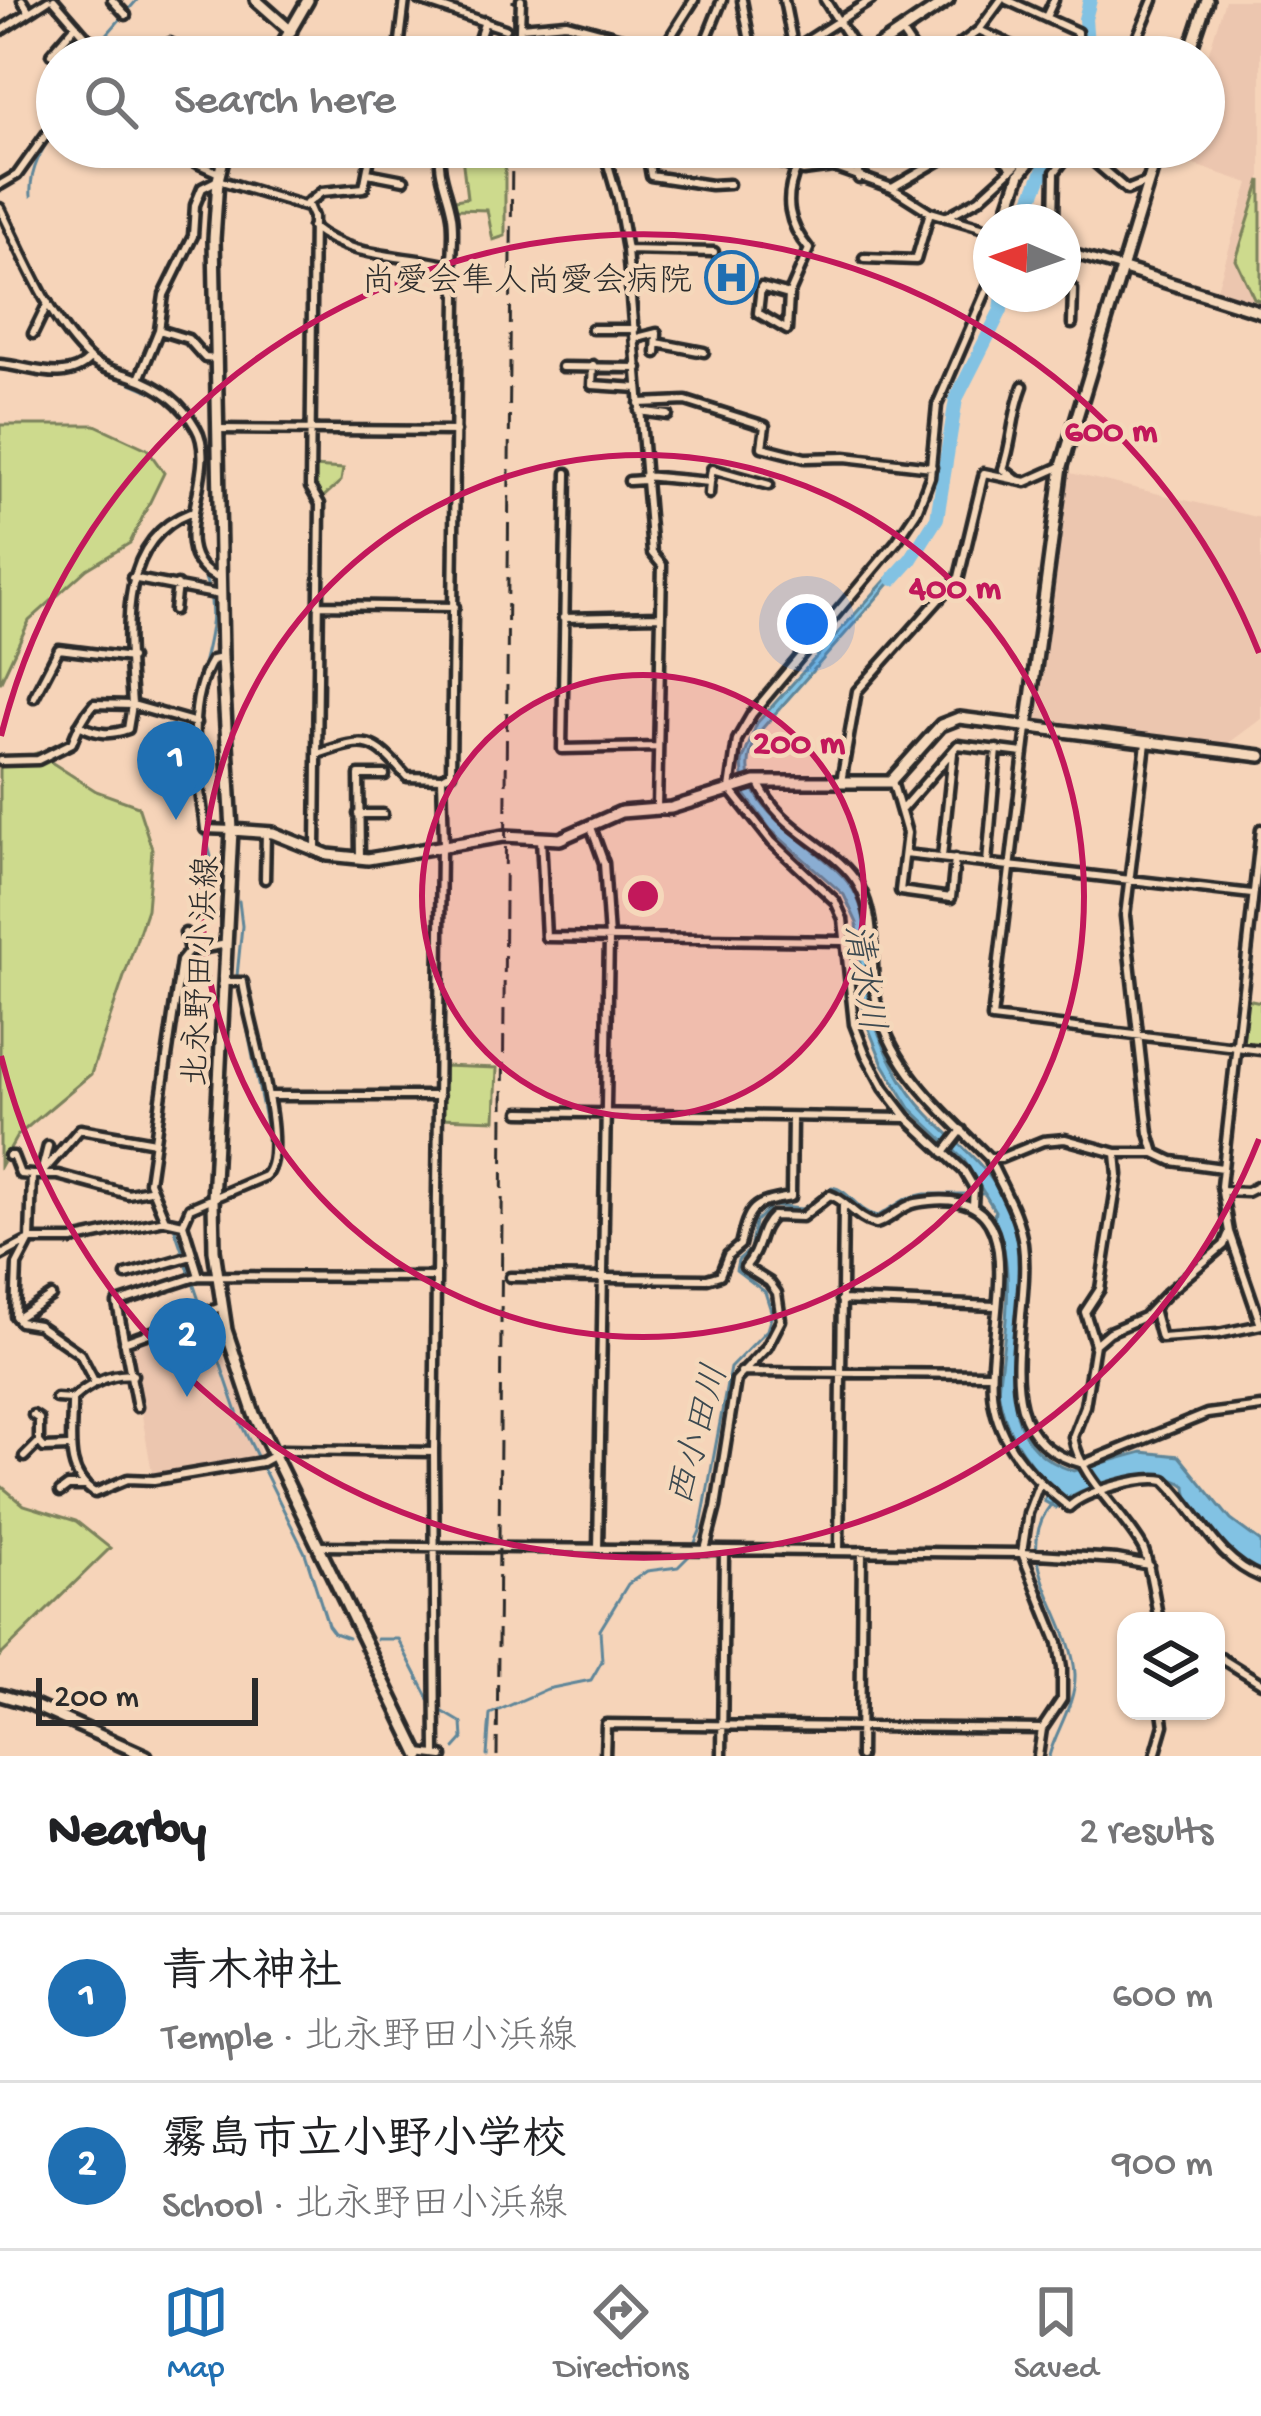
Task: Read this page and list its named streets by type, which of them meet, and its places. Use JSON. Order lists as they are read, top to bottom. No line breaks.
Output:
{"streets":{"street":["北永野田小浜線"]},"water":["清水川","西小田川"],"places":{"hospital":["尚愛会隼人尚愛会病院"]},"scale_bar":"200 m","north":"left","page":{"search":"Search here","pins":["1","2"],"scale":"200 m","heading":["Nearby","2 results"],"list":[{"mark":"1","name":"青木神社","note":"Temple · 北永野田小浜線","value":"600 m"},{"mark":"2","name":"霧島市立小野小学校","note":"School · 北永野田小浜線","value":"900 m"}],"nav":["Map","Directions","Saved"]},"rings":["600 m","400 m","200 m"]}
